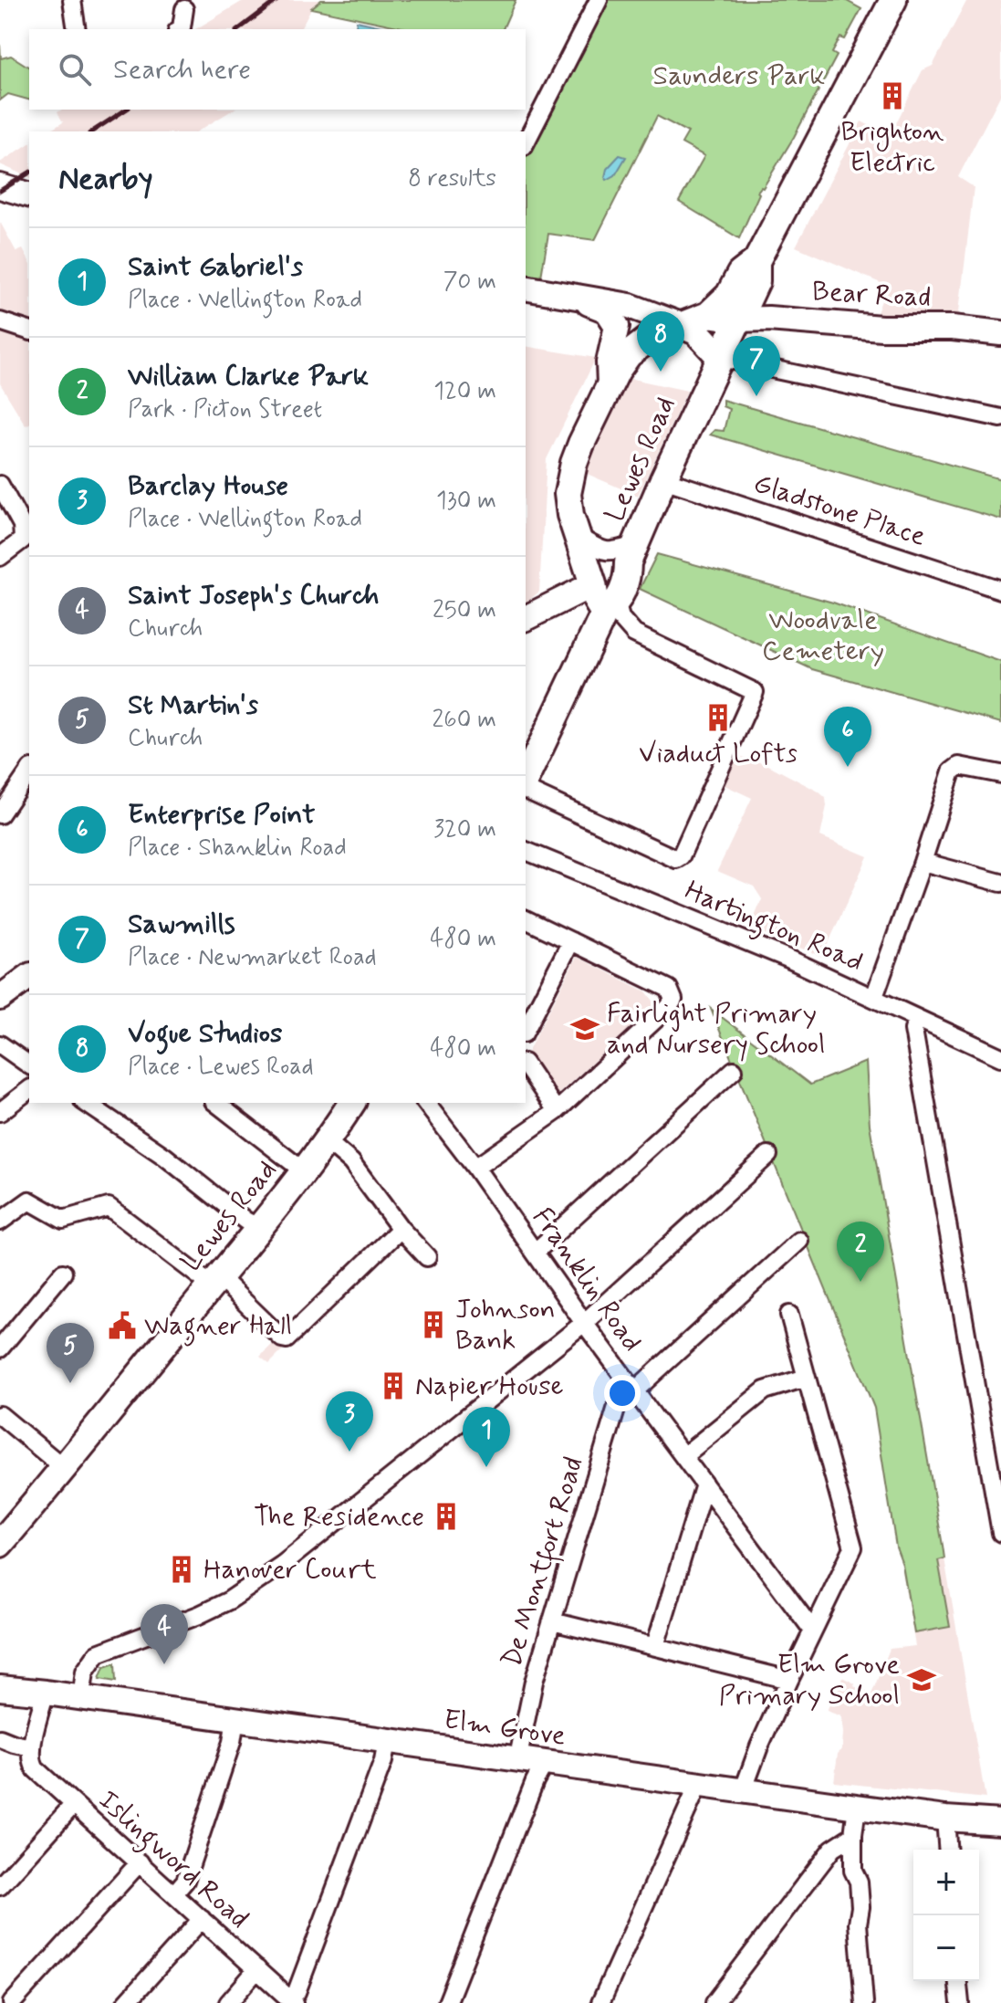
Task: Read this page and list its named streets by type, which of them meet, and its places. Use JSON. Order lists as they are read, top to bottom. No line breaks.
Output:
{"streets":{"main road":["Lewes Road"],"street":["Bear Road","Gladstone Place","Hartington Road","Franklin Road","De Montfort Road","Elm Grove","Islingword Road"]},"crossings":[["Bear Road","Lewes Road"],["Lewes Road","Gladstone Place"],["Franklin Road","De Montfort Road"],["De Montfort Road","Elm Grove"]],"parks":["Saunders Park","Woodvale Cemetery"],"places":{"building":["Brighton Electric","Viaduct Lofts","Johnson Bank","Napier House","The Residence","Hanover Court"],"school or university":["Fairlight Primary and Nursery School","Elm Grove Primary School"],"public building":["Wagner Hall"]},"page":{"search":"Search here","heading":["Nearby","8 results"],"list":[{"mark":"1","name":"Saint Gabriel's","note":"Place · Wellington Road","value":"70 m"},{"mark":"2","name":"William Clarke Park","note":"Park · Picton Street","value":"120 m"},{"mark":"3","name":"Barclay House","note":"Place · Wellington Road","value":"130 m"},{"mark":"4","name":"Saint Joseph's Church","note":"Church","value":"250 m"},{"mark":"5","name":"St Martin's","note":"Church","value":"260 m"},{"mark":"6","name":"Enterprise Point","note":"Place · Shanklin Road","value":"320 m"},{"mark":"7","name":"Sawmills","note":"Place · Newmarket Road","value":"480 m"},{"mark":"8","name":"Vogue Studios","note":"Place · Lewes Road","value":"480 m"}],"pins":["8","7","6","2","5","3","1","4"],"map_buttons":["+","−"]}}
